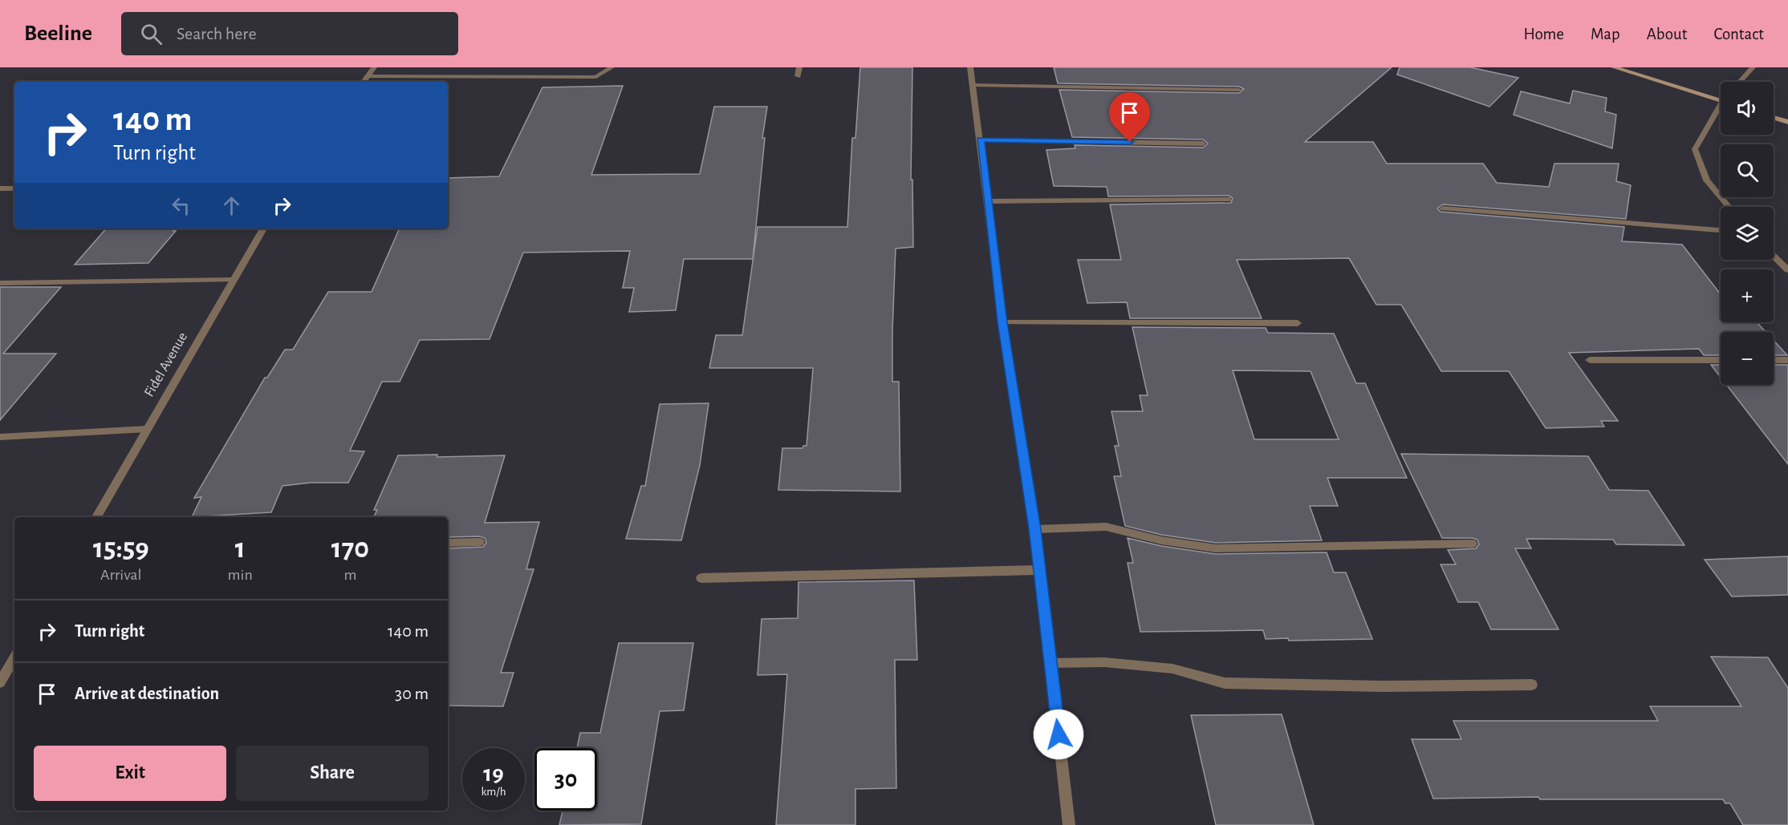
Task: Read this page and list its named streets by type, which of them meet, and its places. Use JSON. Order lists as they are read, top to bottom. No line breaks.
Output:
{"streets":{"street":["Fidel Avenue"]},"page":{"header":"Beeline","search":"Search here","nav":["Home","Map","About","Contact"],"map_buttons":["+","−"],"turn":["140 m","Turn right"],"eta":["15:59","Arrival","1","min","170","m"],"list":[{"name":"Turn right","value":"140 m"},{"name":"Arrive at destination","value":"30 m"}],"buttons":["Exit","Share"],"speed":"19 km/h","limit":"30"}}
